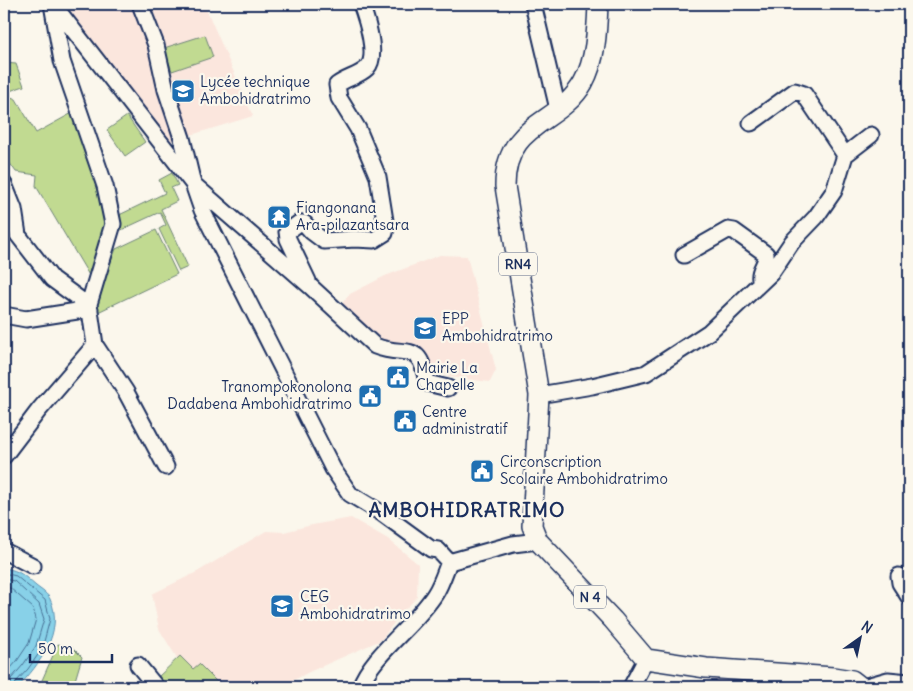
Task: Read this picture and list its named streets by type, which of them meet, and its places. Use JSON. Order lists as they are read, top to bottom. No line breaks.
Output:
{"streets":{"main road":["RN4","N 4"]},"crossings":[["RN4","N 4"]],"districts":["AMBOHIDRATRIMO"],"places":{"school or university":["Lycée technique Ambohidratrimo","EPP Ambohidratrimo","CEG Ambohidratrimo"],"temple":["Fiangonana Ara-pilazantsara"],"public building":["Mairie La Chapelle","Tranompokonolona Dadabena Ambohidratrimo","Centre administratif","Circonscription Scolaire Ambohidratrimo"]},"scale_bar":"50 m","north":"top right"}
